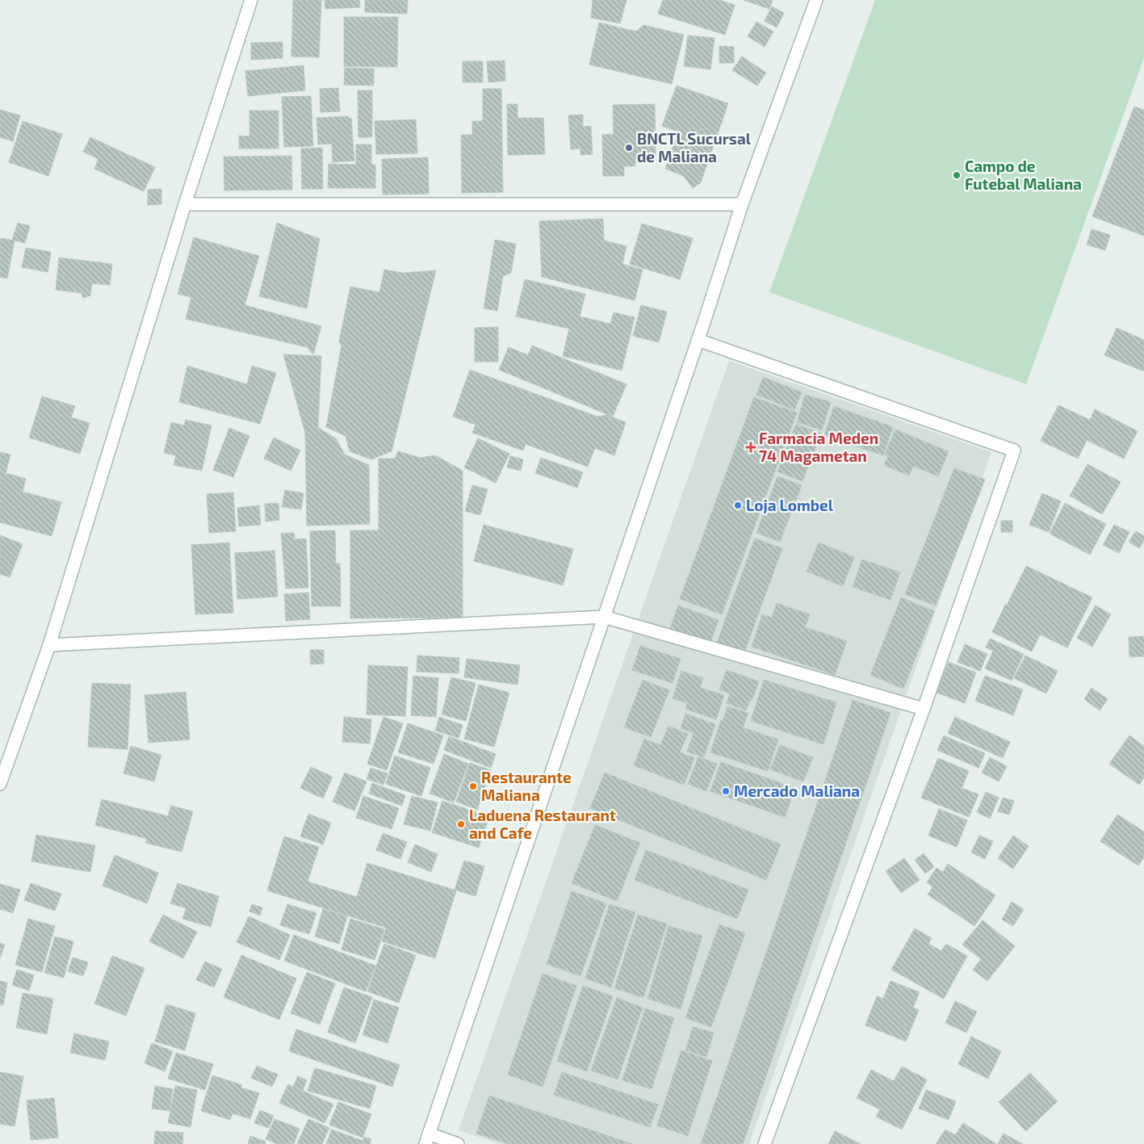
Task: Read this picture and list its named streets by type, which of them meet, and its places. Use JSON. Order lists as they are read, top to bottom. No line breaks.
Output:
{"places":{"other":["BNCTL Sucursal de Maliana","Campo de Futebal Maliana","Loja Lombel","Restaurante Maliana","Mercado Maliana","Laduena Restaurant and Cafe"],"health":["Farmacia Meden 74 Magametan"]}}
